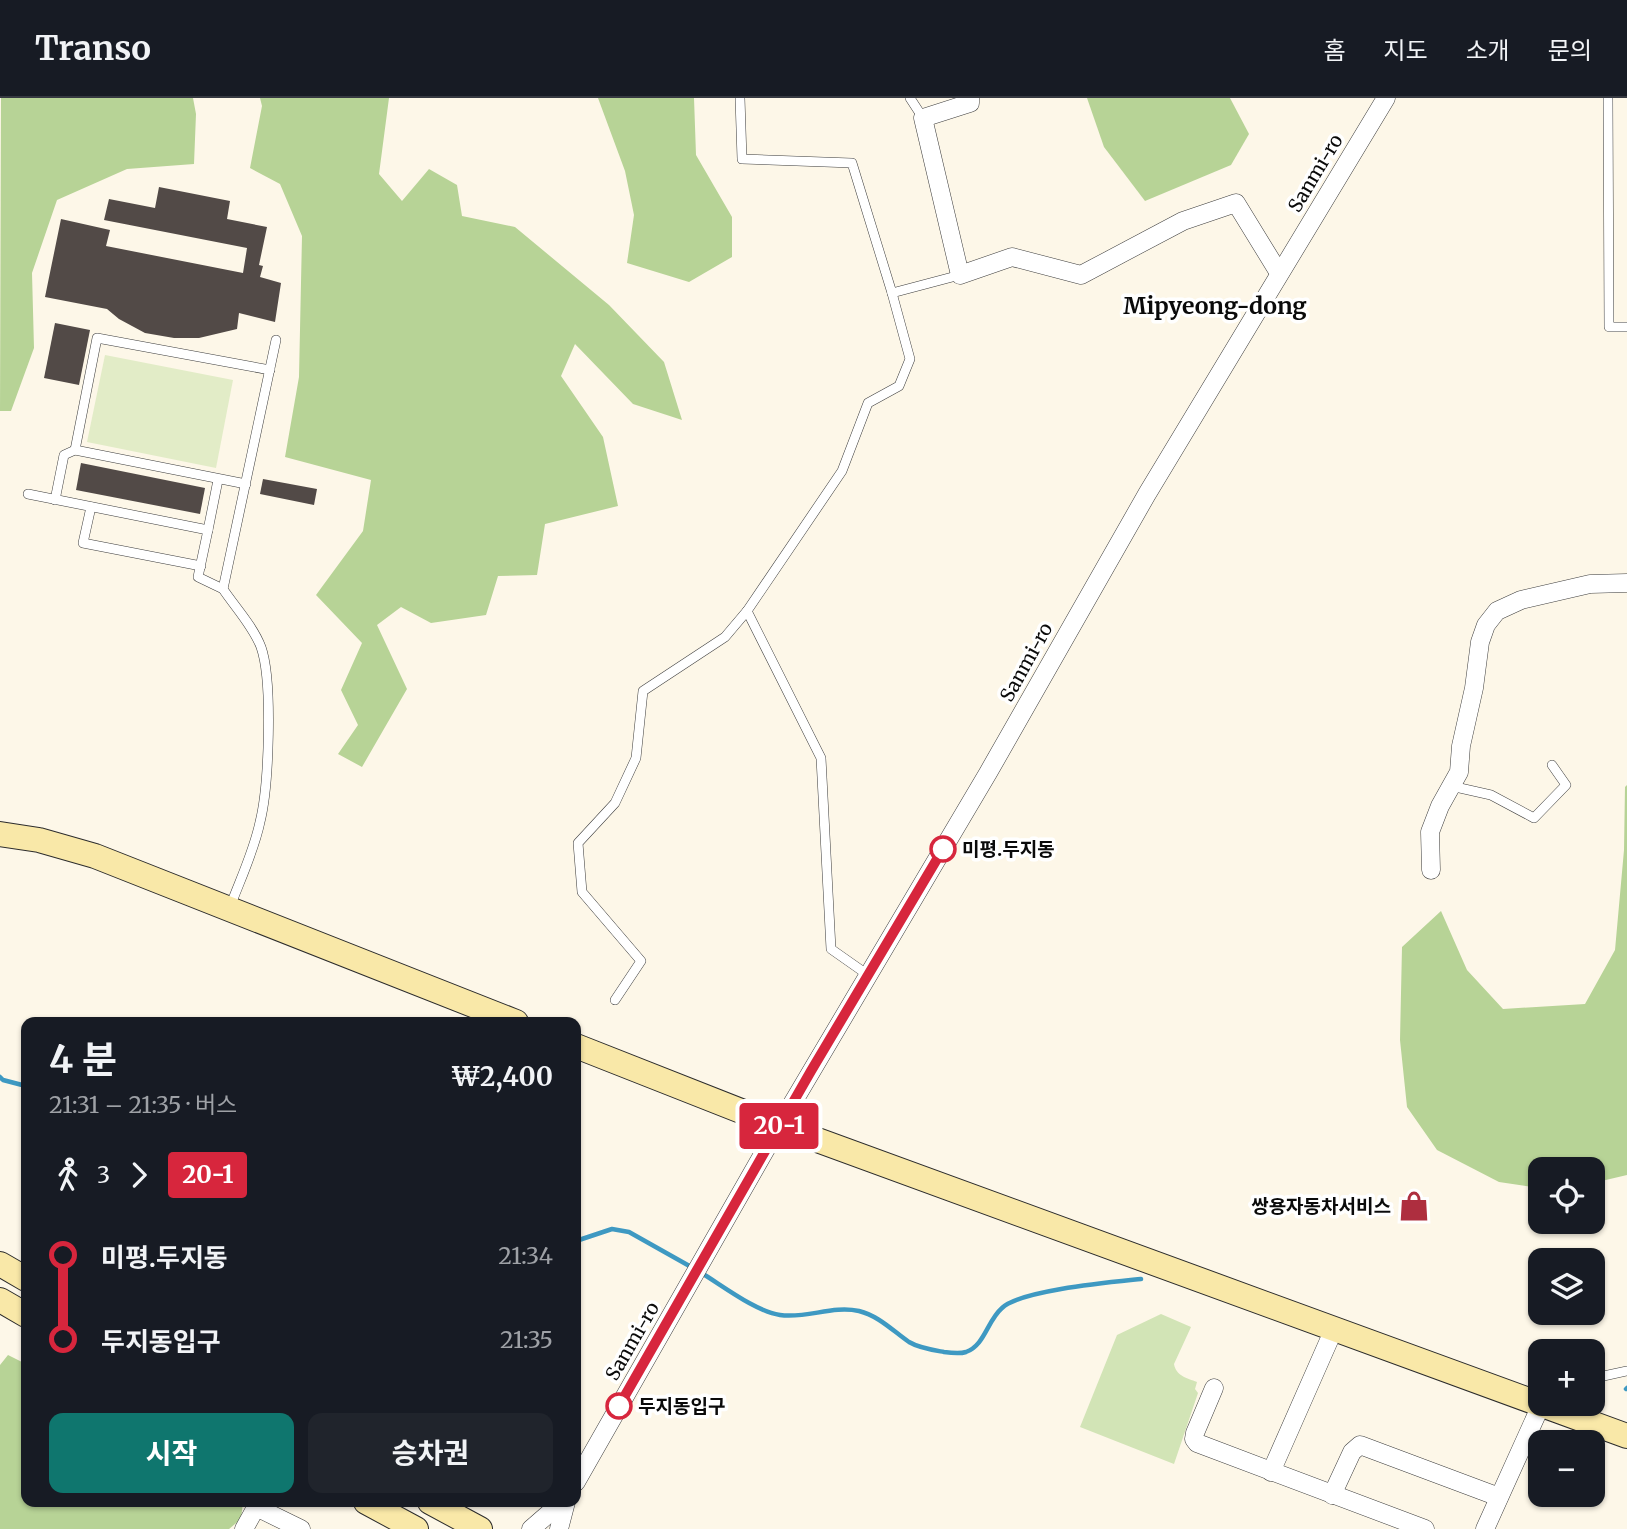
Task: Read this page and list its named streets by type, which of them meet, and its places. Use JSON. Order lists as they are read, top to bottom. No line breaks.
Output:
{"streets":{"street":["Sanmi-ro"]},"districts":["Mipyeong-dong"],"places":{"other":["미평.두지동","두지동입구"],"shop":["쌍용자동차서비스"]},"lines":["bus line 20-1"],"page":{"header":"Transo","nav":["홈","지도","소개","문의"],"on_map":"20-1","heading":["4 분","21:31 – 21:35 · 버스","₩2,400"],"legs":["3","20-1"],"map_buttons":["+","−"],"list":[{"name":"미평.두지동","value":"21:34"},{"name":"두지동입구","value":"21:35"}],"buttons":["시작","승차권"]}}
